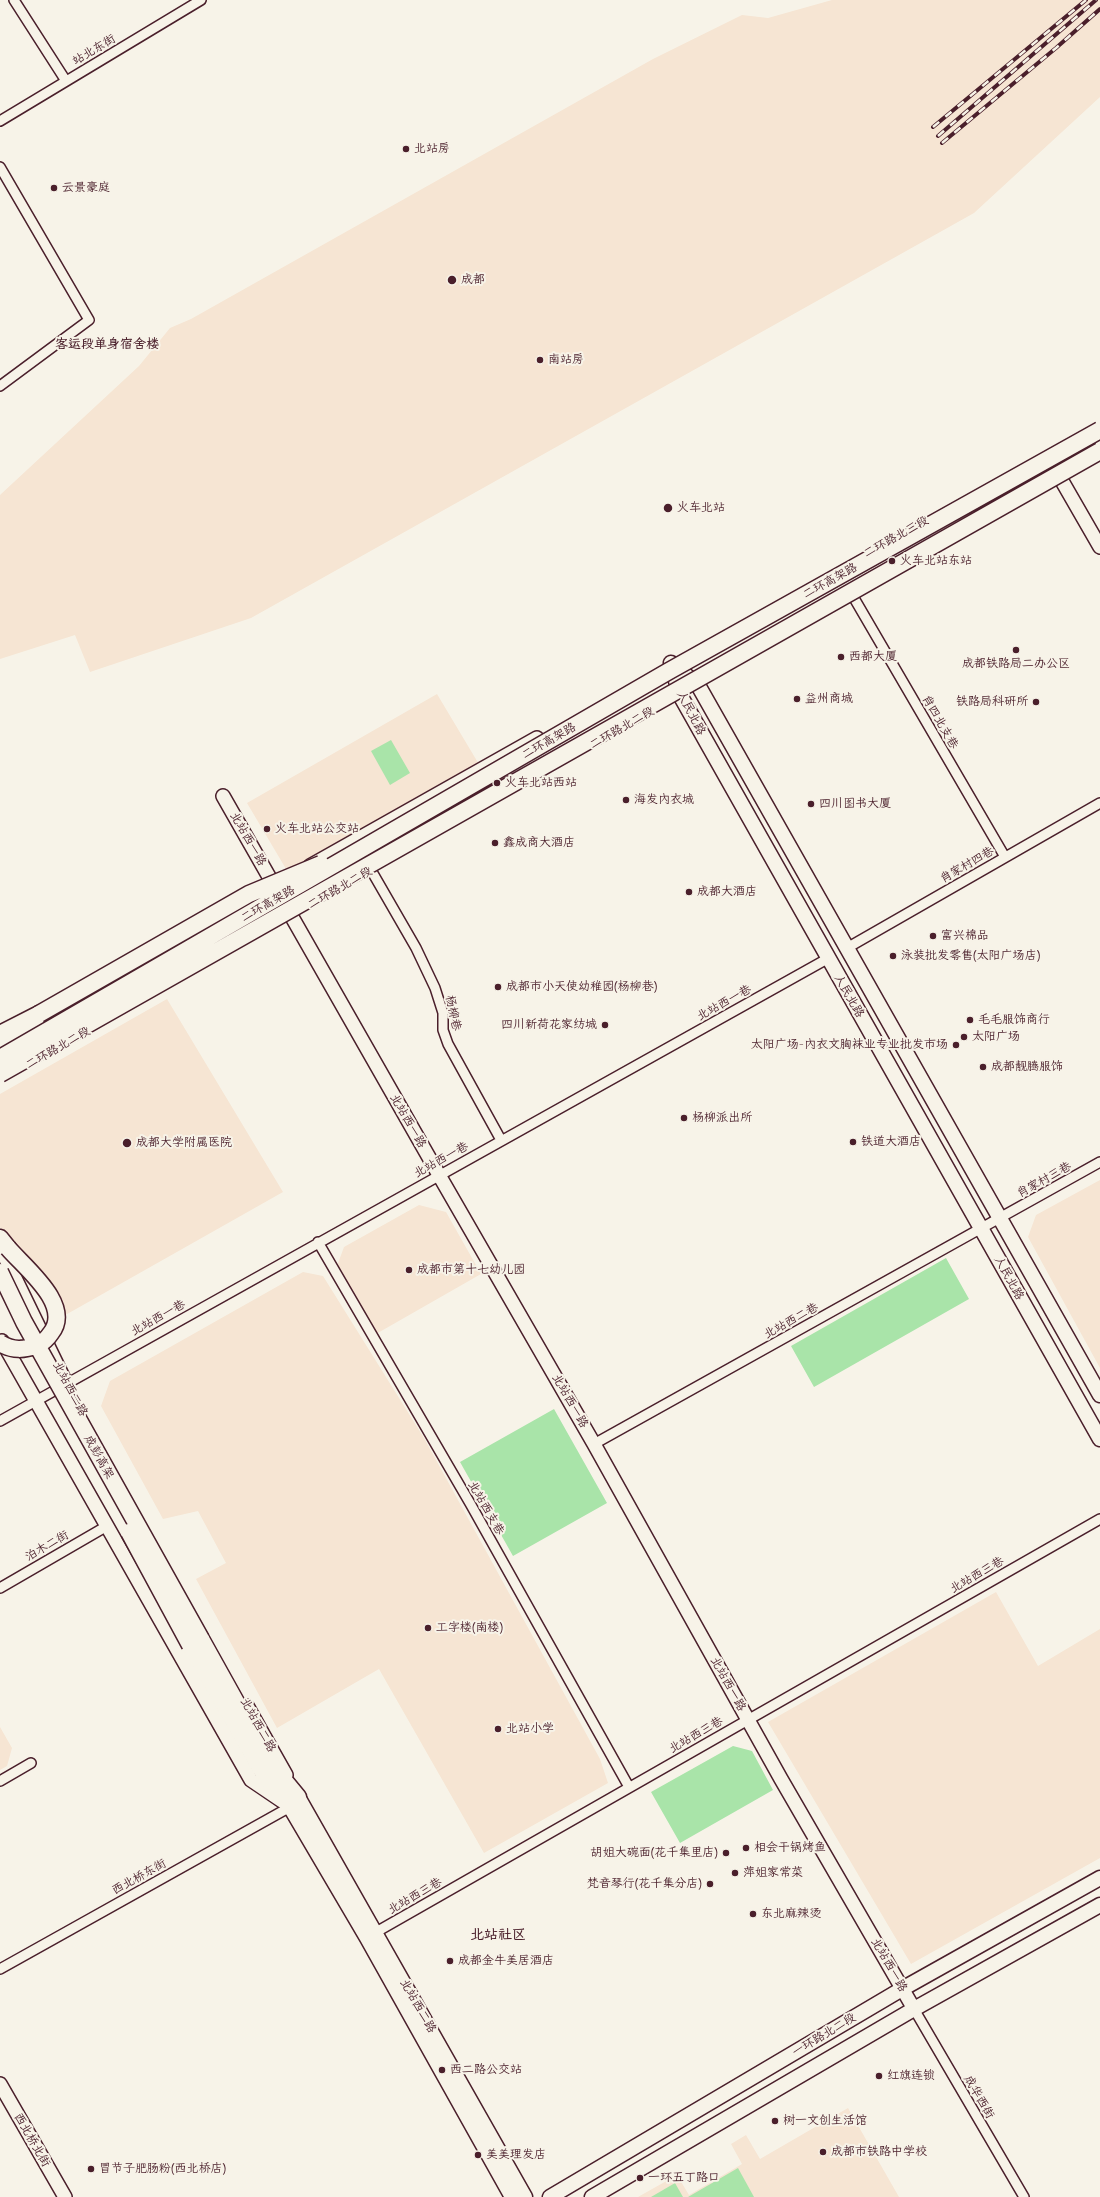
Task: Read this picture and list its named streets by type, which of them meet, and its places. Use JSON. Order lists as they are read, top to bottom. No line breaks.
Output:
{"streets":{"highway":["二环高架路","成彭高架"],"main road":["二环路北三段","人民北路","二环路北二段","北站西一路","北站西二路","一环路北二段","西北桥北街"],"street":["站北东街","肖四北支巷","肖家村四巷","北站西一巷","杨柳巷","肖家村三巷","北站西二巷","北站西支巷","泊木二街","北站西三巷","西北桥东街","成华西街"]},"crossings":[["二环路北三段","人民北路"],["人民北路","二环路北二段"],["人民北路","肖家村四巷"],["人民北路","北站西一巷"],["人民北路","肖家村三巷"],["人民北路","北站西二巷"],["肖四北支巷","肖家村四巷"],["二环路北二段","北站西一路"],["二环路北二段","杨柳巷"],["北站西一路","北站西一巷"],["北站西一路","北站西二巷"],["北站西一路","北站西三巷"],["北站西一路","一环路北二段"],["北站西一路","成华西街"],["北站西一巷","杨柳巷"],["北站西一巷","北站西二路"],["北站西一巷","北站西支巷"],["肖家村三巷","北站西二巷"],["北站西二路","泊木二街"],["北站西二路","北站西三巷"],["北站西二路","西北桥东街"],["北站西支巷","北站西三巷"],["一环路北二段","成华西街"]],"districts":["客运段单身宿舍楼","北站社区"],"places":["北站房","云景豪庭","成都","南站房","火车北站","火车北站东站","成都铁路局二办公区","西都大厦","益州商城","铁路局科研所","火车北站西站","海发内衣城","四川图书大厦","火车北站公交站","鑫成商大酒店","成都大酒店","富兴棉品","泳装批发零售(太阳广场店)","成都市小天使幼稚园(杨柳巷)","毛毛服饰商行","四川新荷花家纺城","太阳广场","太阳广场-内衣文胸袜业专业批发市场","成都靓腾服饰","杨柳派出所","铁道大酒店","成都大学附属医院","成都市第十七幼儿园","工字楼(南楼)","北站小学","相会干锅烤鱼","胡姐大碗面(花千集里店)","萍姐家常菜","梵音琴行(花千集分店)","东北麻辣烫","成都金牛美居酒店","西二路公交站","红旗连锁","树一文创生活馆","成都市铁路中学校","美美理发店","冒节子肥肠粉(西北桥店)","一环五丁路口"]}
